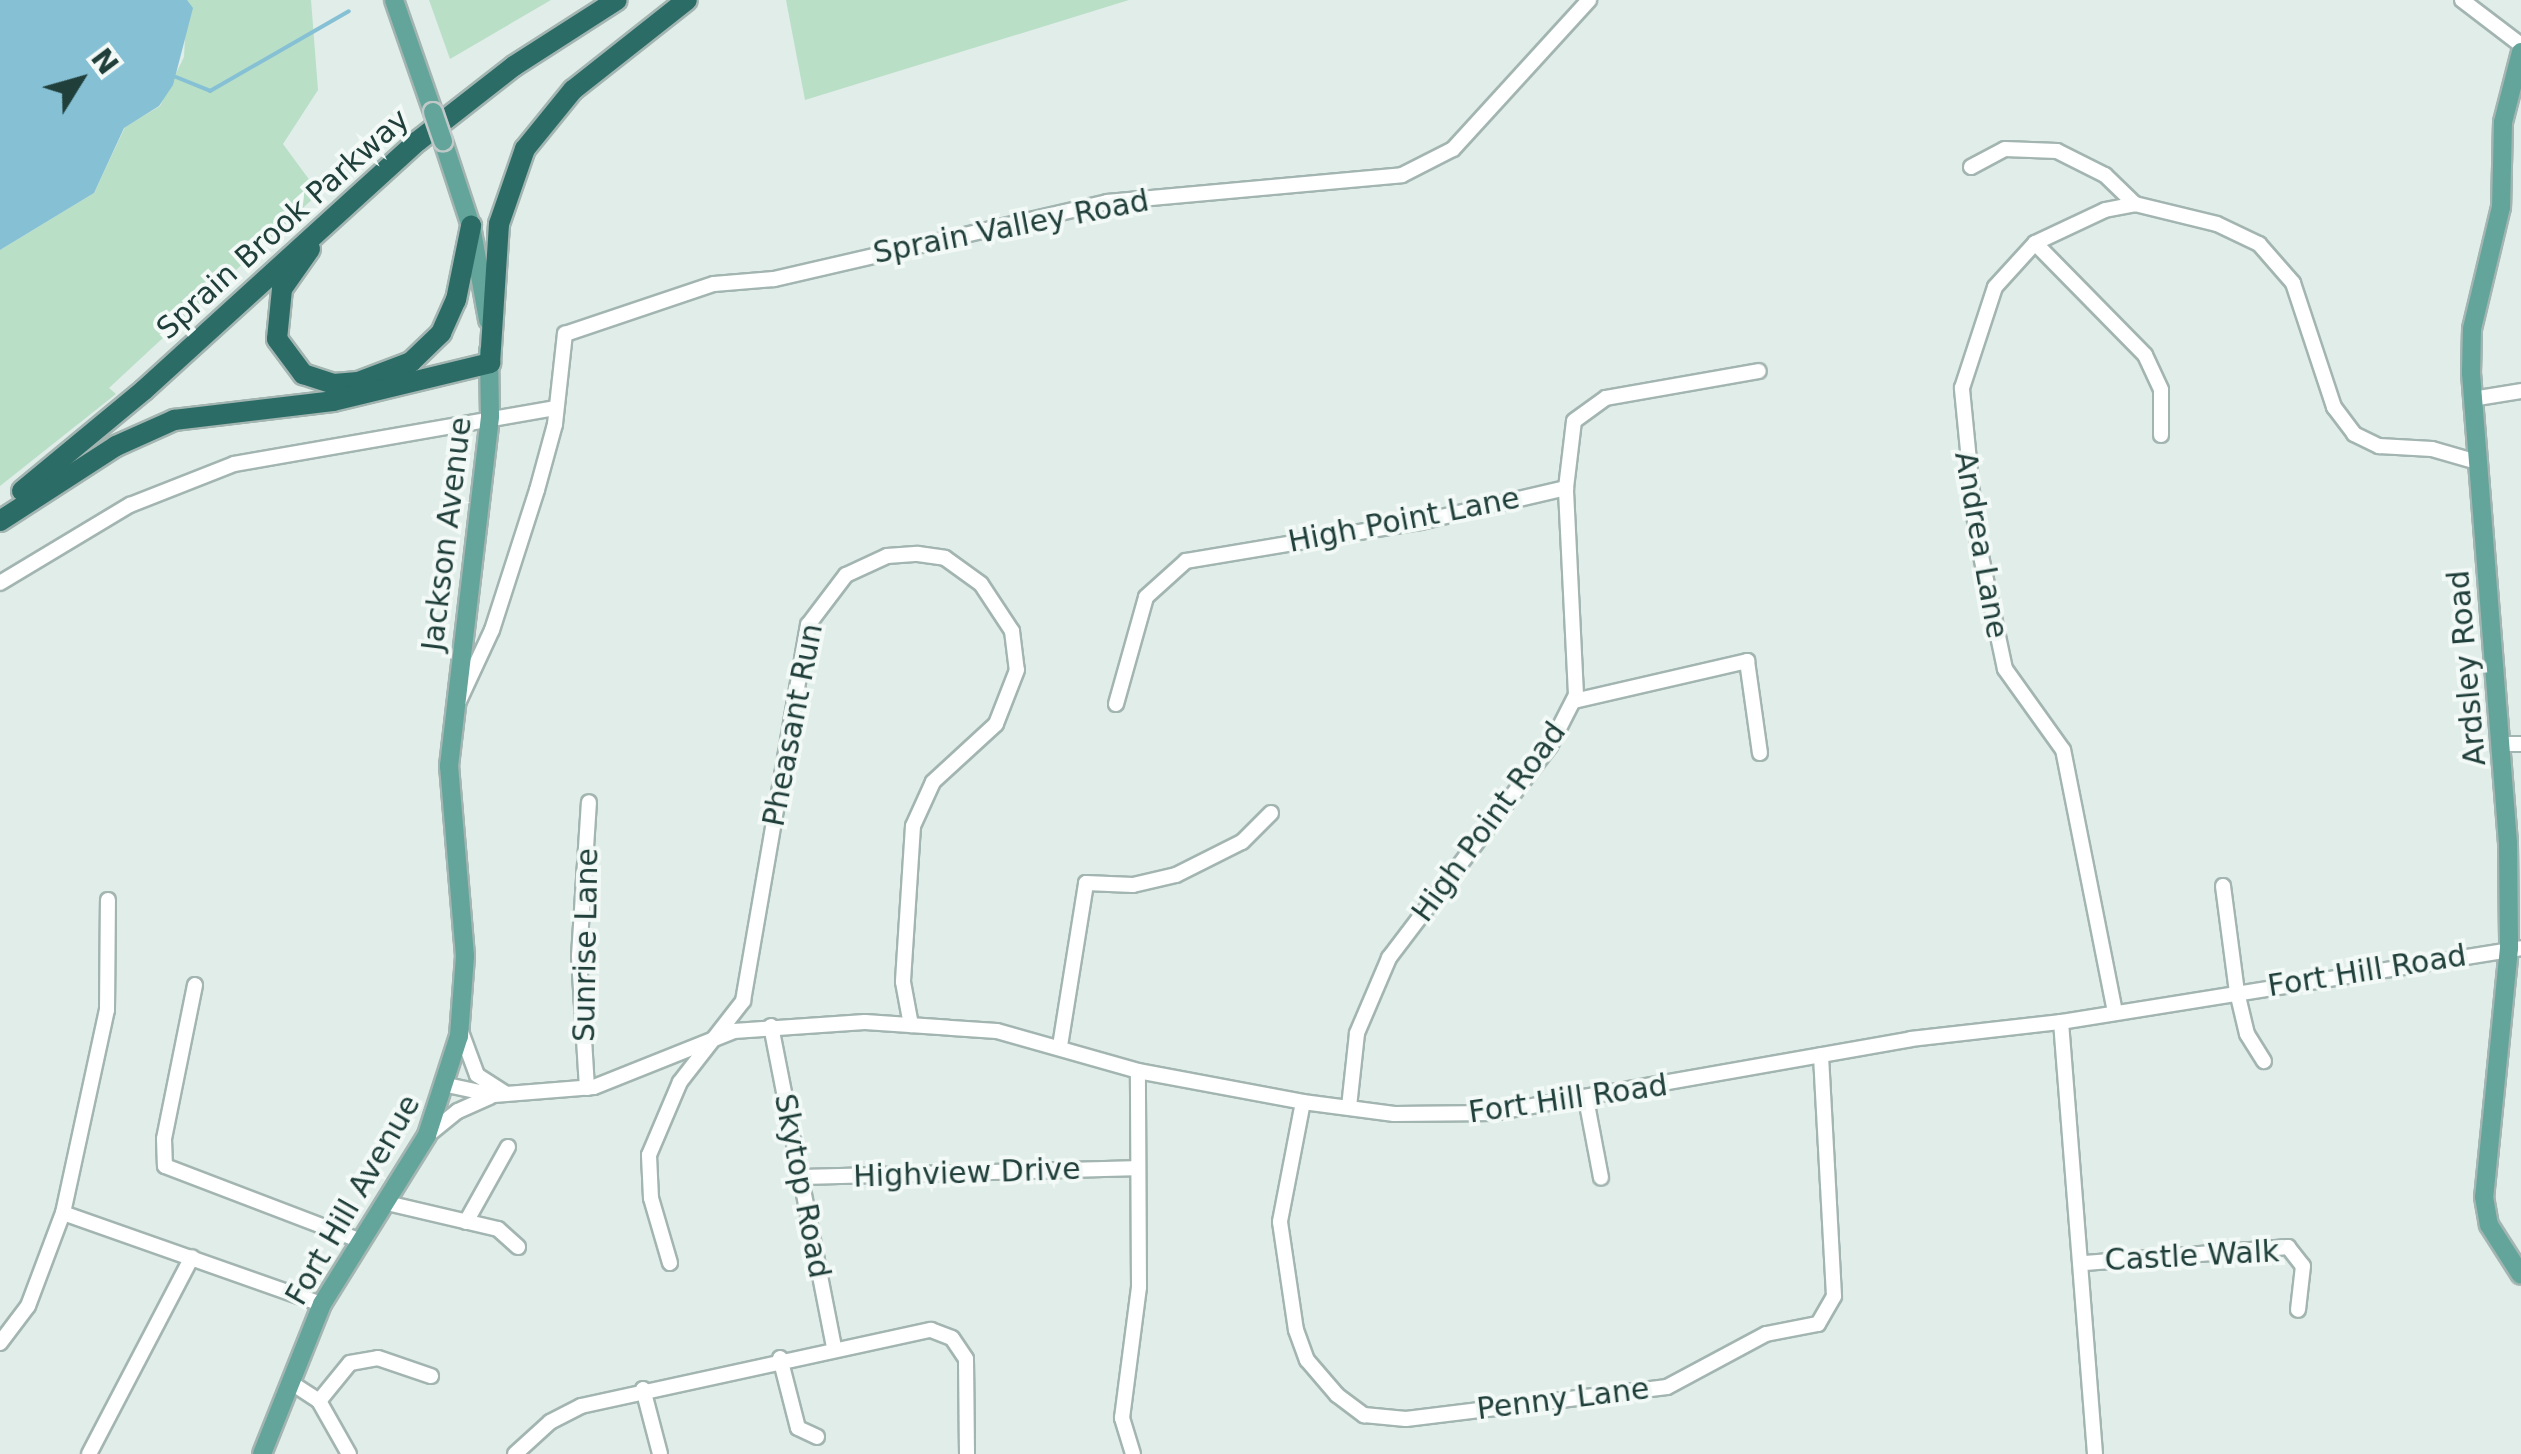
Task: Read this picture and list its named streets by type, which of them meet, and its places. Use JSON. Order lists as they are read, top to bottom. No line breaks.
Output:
{"streets":{"highway":["Sprain Brook Parkway"],"main road":["Jackson Avenue","Ardsley Road","Fort Hill Avenue"],"street":["Sprain Valley Road","High Point Lane","Andrea Lane","Pheasant Run","High Point Road","Sunrise Lane","Fort Hill Road","Highview Drive","Skytop Road","Castle Walk","Penny Lane"]},"crossings":[["High Point Lane","High Point Road"],["Jackson Avenue","Fort Hill Road"],["Jackson Avenue","Fort Hill Avenue"],["Andrea Lane","Fort Hill Road"],["Ardsley Road","Fort Hill Road"],["Pheasant Run","Fort Hill Road"],["High Point Road","Fort Hill Road"],["Sunrise Lane","Fort Hill Road"],["Fort Hill Road","Skytop Road"],["Fort Hill Road","Fort Hill Avenue"],["Fort Hill Road","Castle Walk"],["Fort Hill Road","Penny Lane"],["Highview Drive","Skytop Road"]],"north":"top right"}
